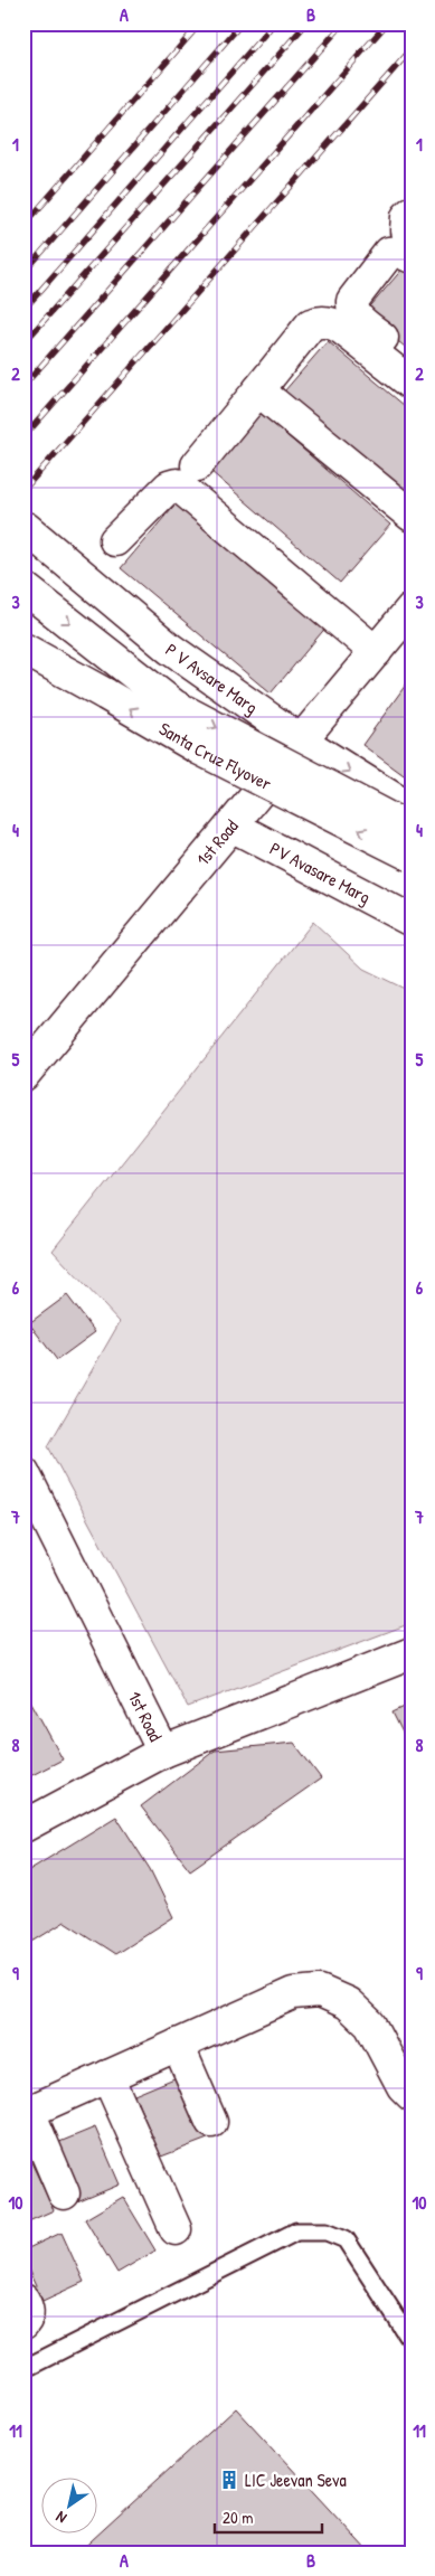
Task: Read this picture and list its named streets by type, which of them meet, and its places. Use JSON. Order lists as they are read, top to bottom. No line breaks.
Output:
{"streets":{"street":["P V Avsare Marg","Santa Cruz Flyover","1st Road","PV Avasare Marg"]},"crossings":[["P V Avsare Marg","1st Road"],["1st Road","PV Avasare Marg"]],"places":{"building":["LIC Jeevan Seva"]},"scale_bar":"20 m","north":"bottom left","grid":{"columns":["A","B"],"rows":["1","2","3","4","5","6","7","8","9","10","11"]}}
